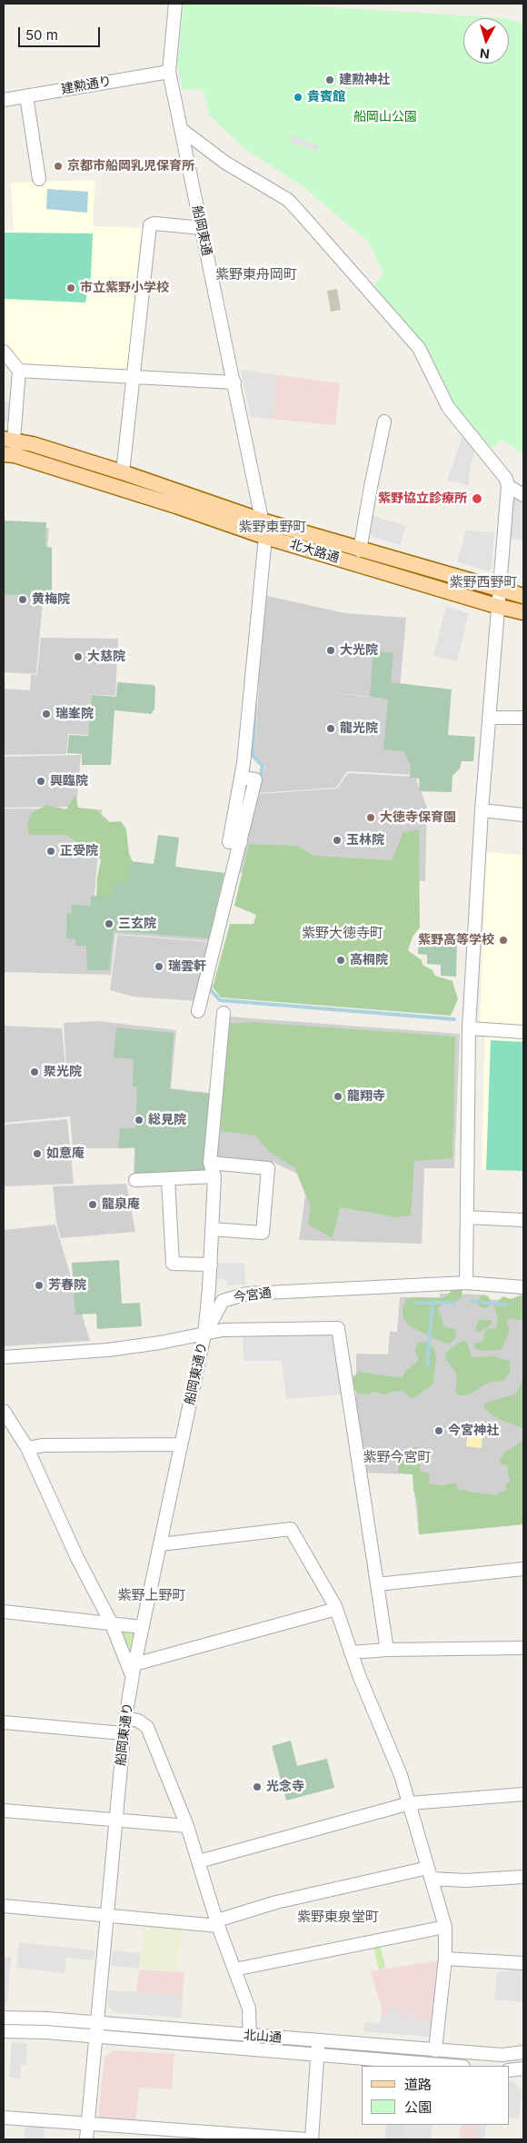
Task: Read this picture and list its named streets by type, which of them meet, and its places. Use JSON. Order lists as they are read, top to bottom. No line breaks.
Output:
{"streets":{"main road":["北大路通"],"street":["建勲通り","船岡東通","今宮通","船岡東通り","北山通"]},"crossings":[["建勲通り","船岡東通"],["船岡東通","北大路通"],["今宮通","船岡東通り"],["船岡東通り","北山通"]],"districts":["紫野東舟岡町","紫野東野町","紫野西野町","紫野大徳寺町","紫野今宮町","紫野上野町","紫野東泉堂町"],"parks":["船岡山公園"],"places":["建勲神社","貴賓館","京都市船岡乳児保育所","市立紫野小学校","紫野協立診療所","黄梅院","大光院","大慈院","瑞峯院","龍光院","興臨院","大徳寺保育園","玉林院","正受院","三玄院","紫野高等学校","高桐院","瑞雲軒","聚光院","龍翔寺","総見院","如意庵","龍泉庵","芳春院","今宮神社","光念寺"],"legend":["道路","公園"],"scale_bar":"50 m","north":"bottom"}
